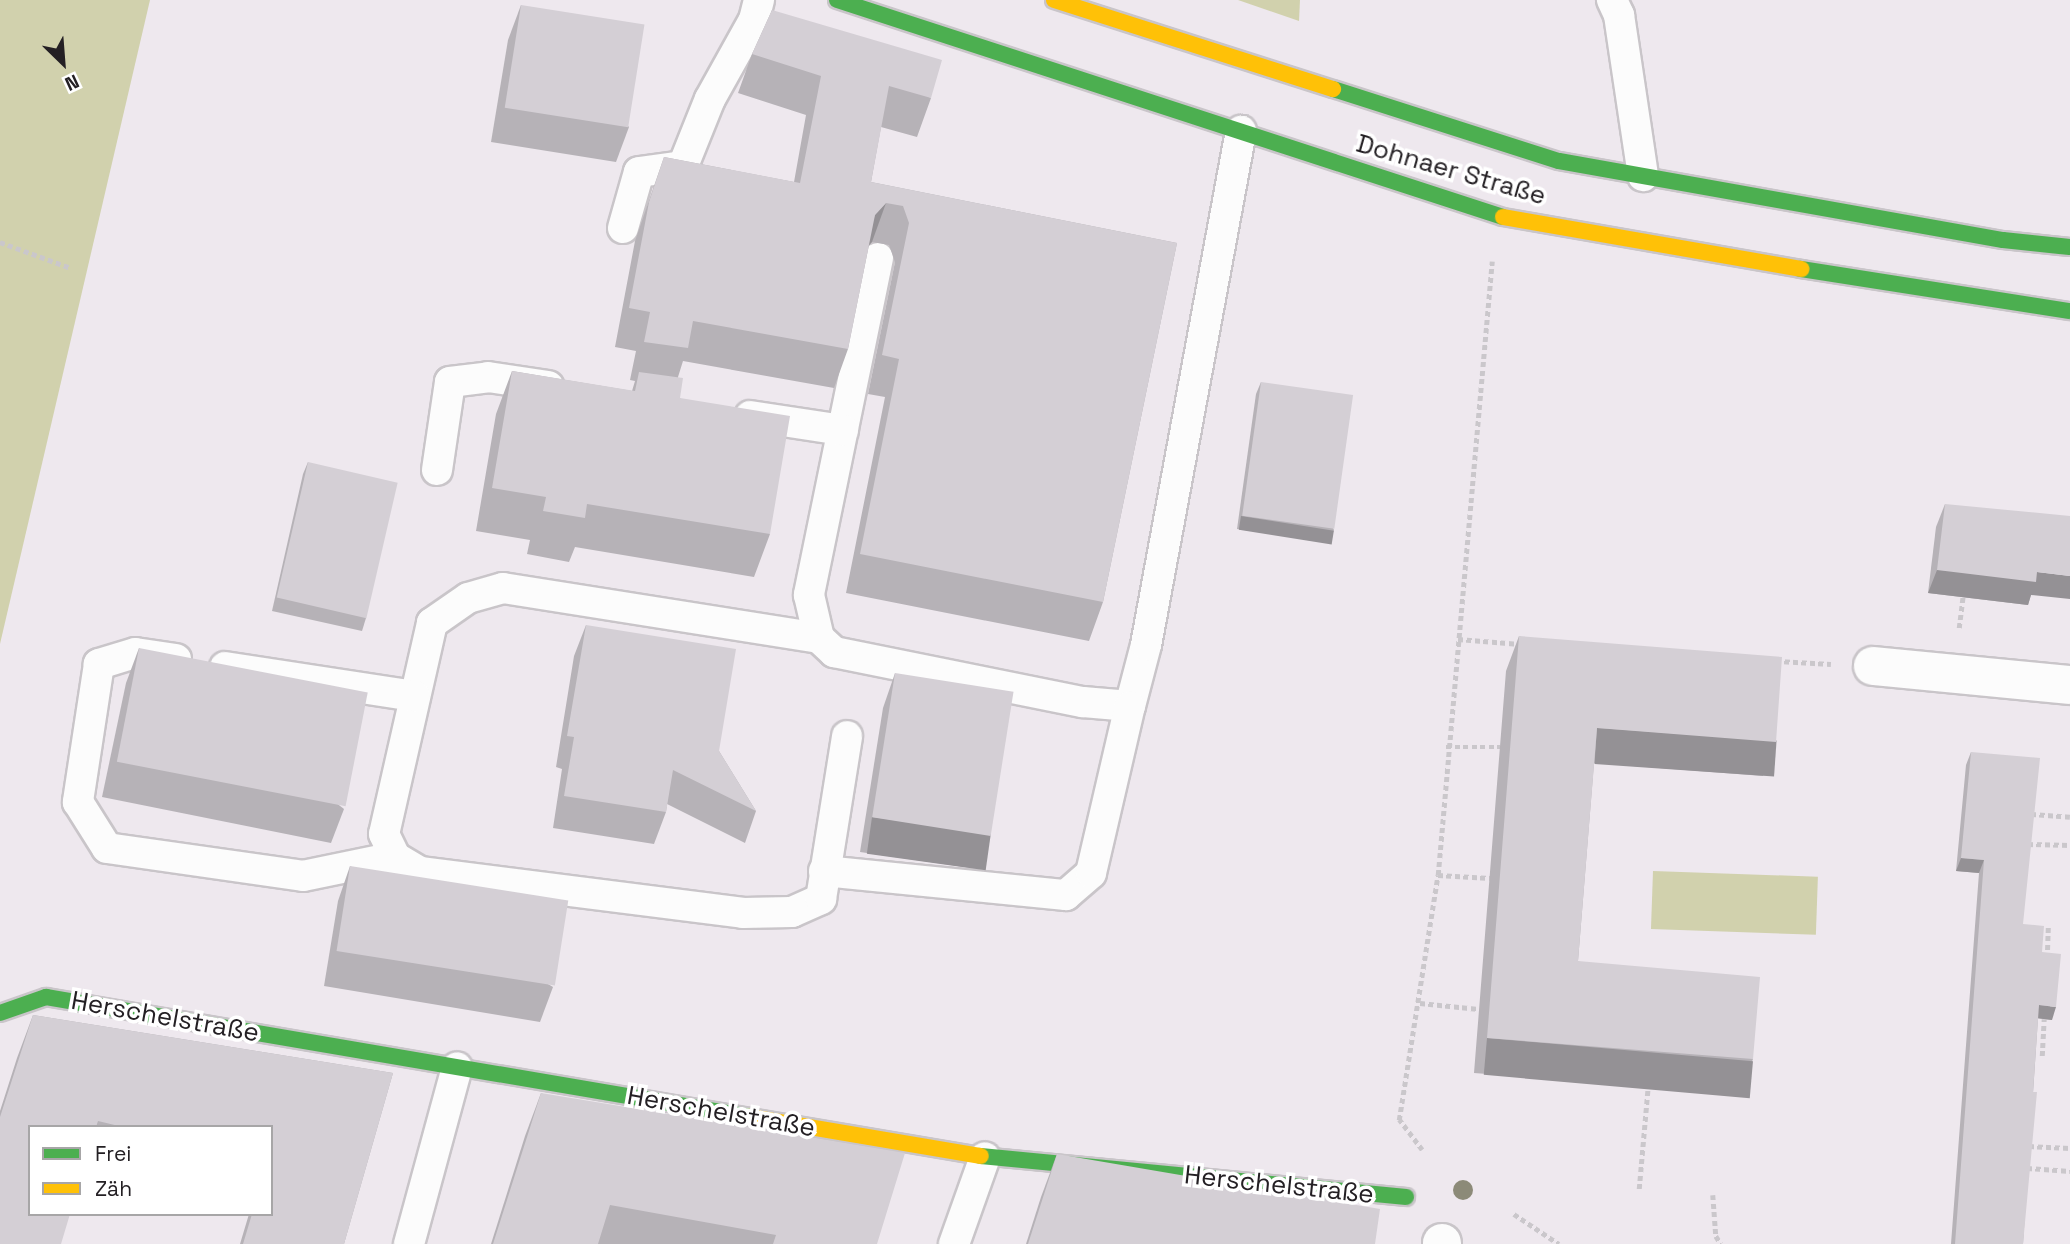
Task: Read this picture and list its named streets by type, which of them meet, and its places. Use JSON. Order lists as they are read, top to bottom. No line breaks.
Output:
{"streets":{"main road":["Dohnaer Straße","Herschelstraße"]},"legend":["Frei","Zäh"],"north":"bottom right"}
